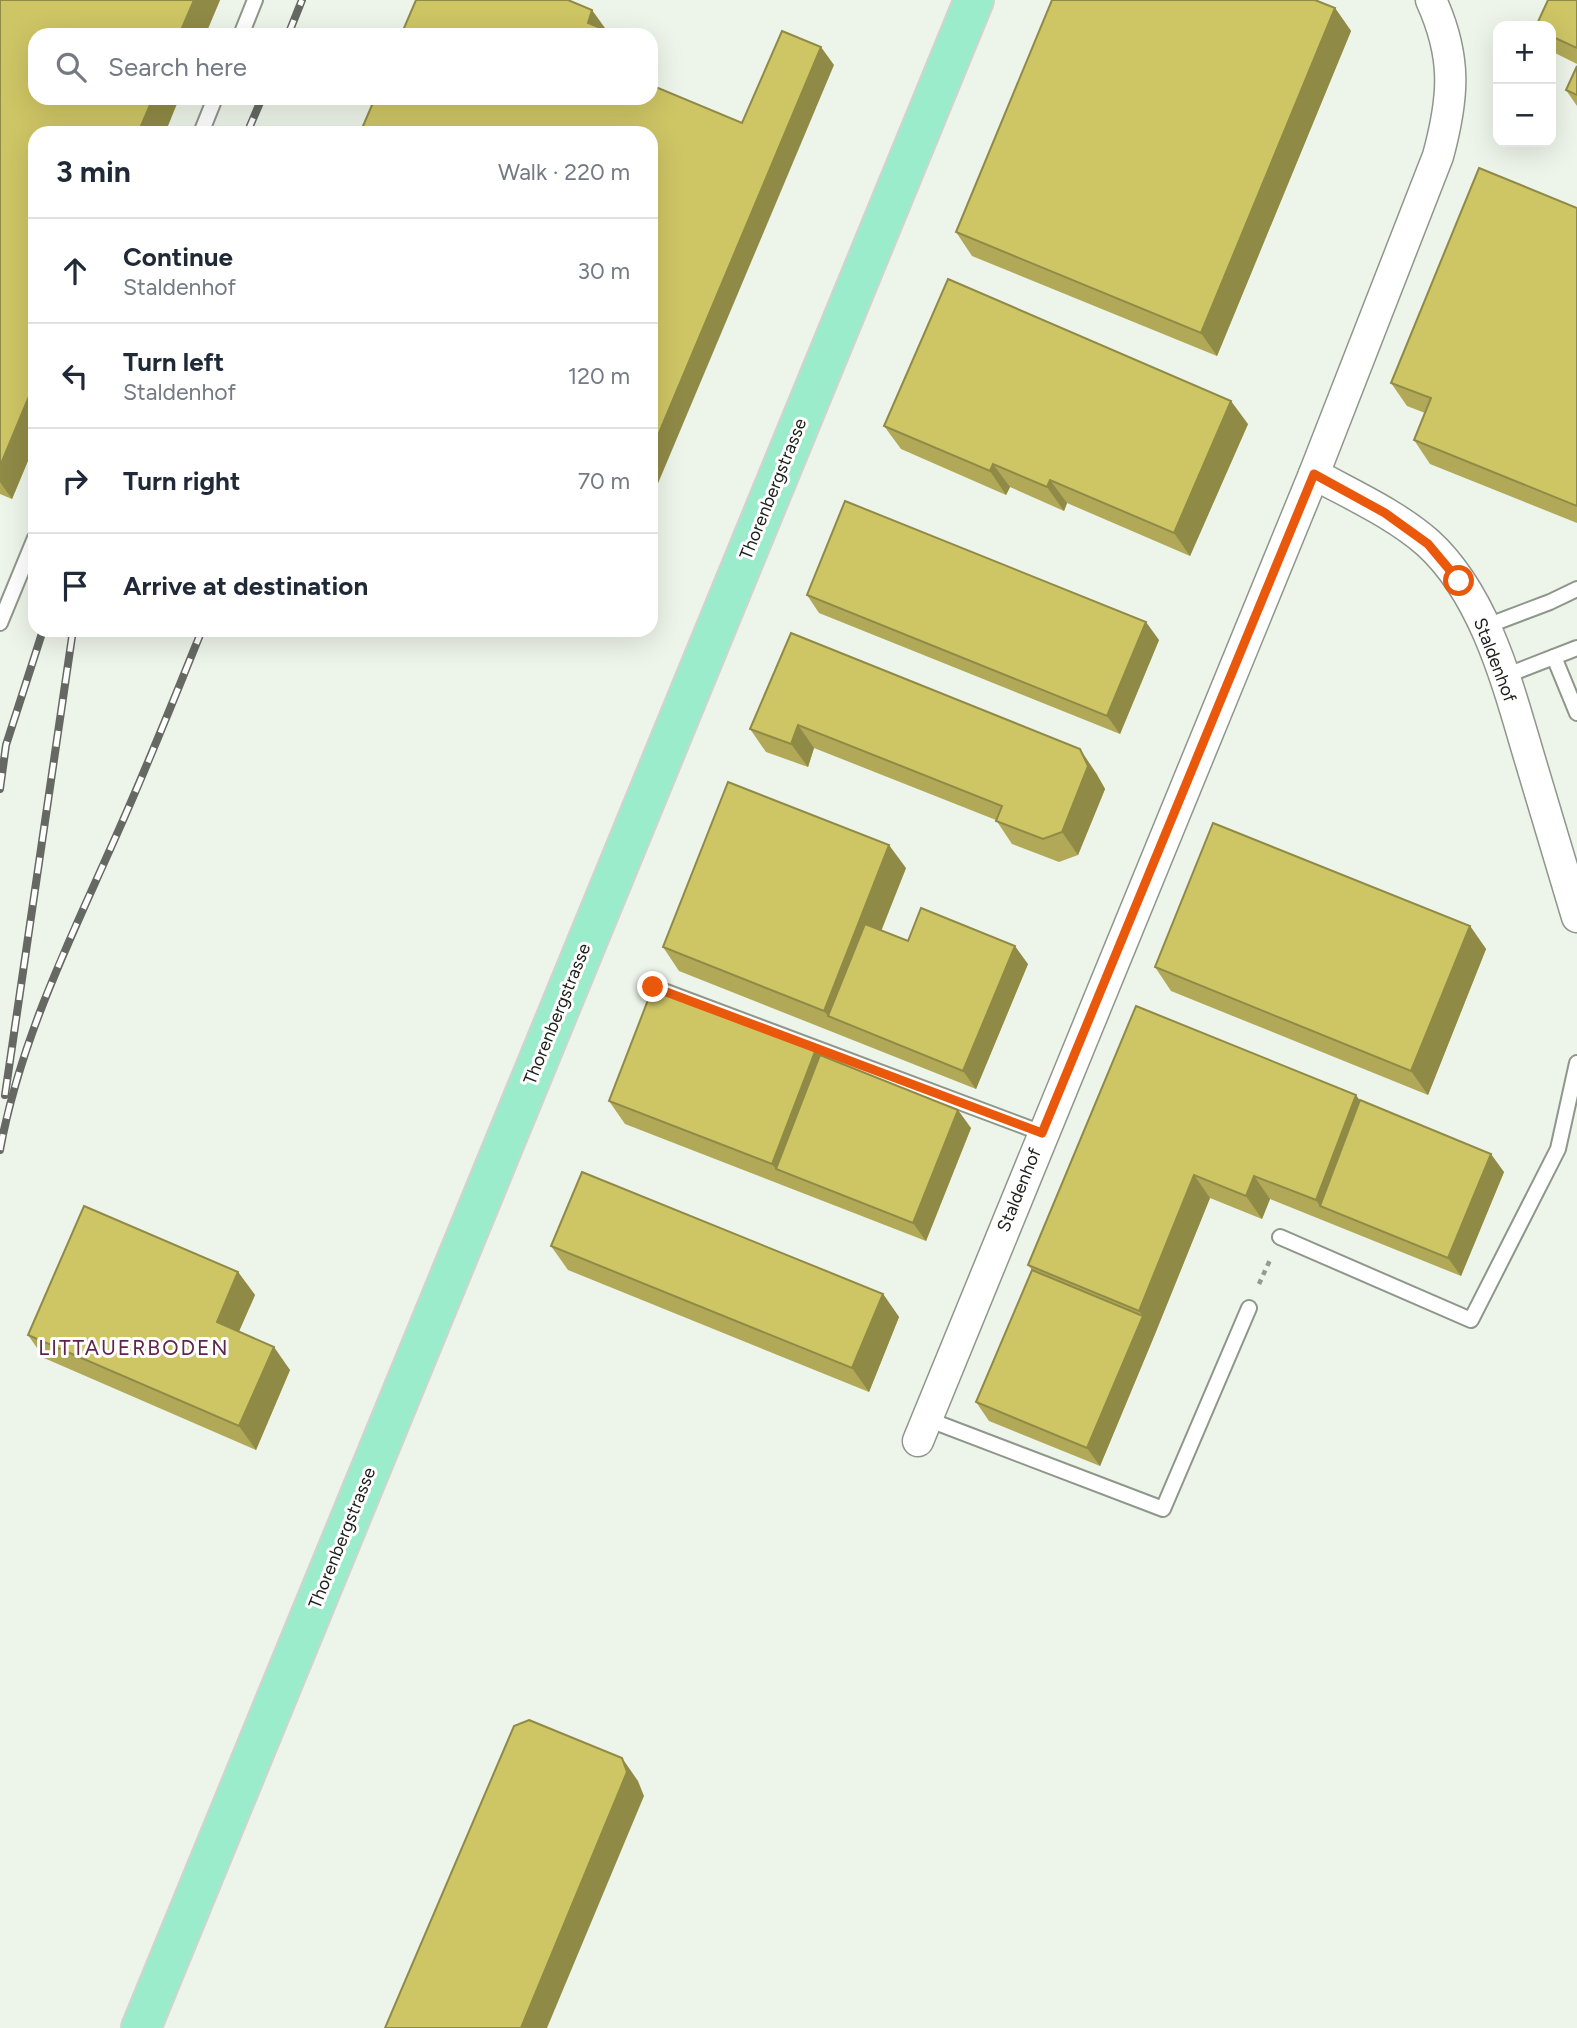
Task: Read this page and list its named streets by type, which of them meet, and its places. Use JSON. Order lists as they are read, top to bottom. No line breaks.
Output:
{"streets":{"main road":["Thorenbergstrasse"],"street":["Staldenhof"]},"districts":["LITTAUERBODEN"],"page":{"map_buttons":["+","−"],"search":"Search here","heading":["3 min","Walk · 220 m"],"list":[["Continue","Staldenhof","30 m"],["Turn left","Staldenhof","120 m"],["Turn right","70 m"],"Arrive at destination"]}}
